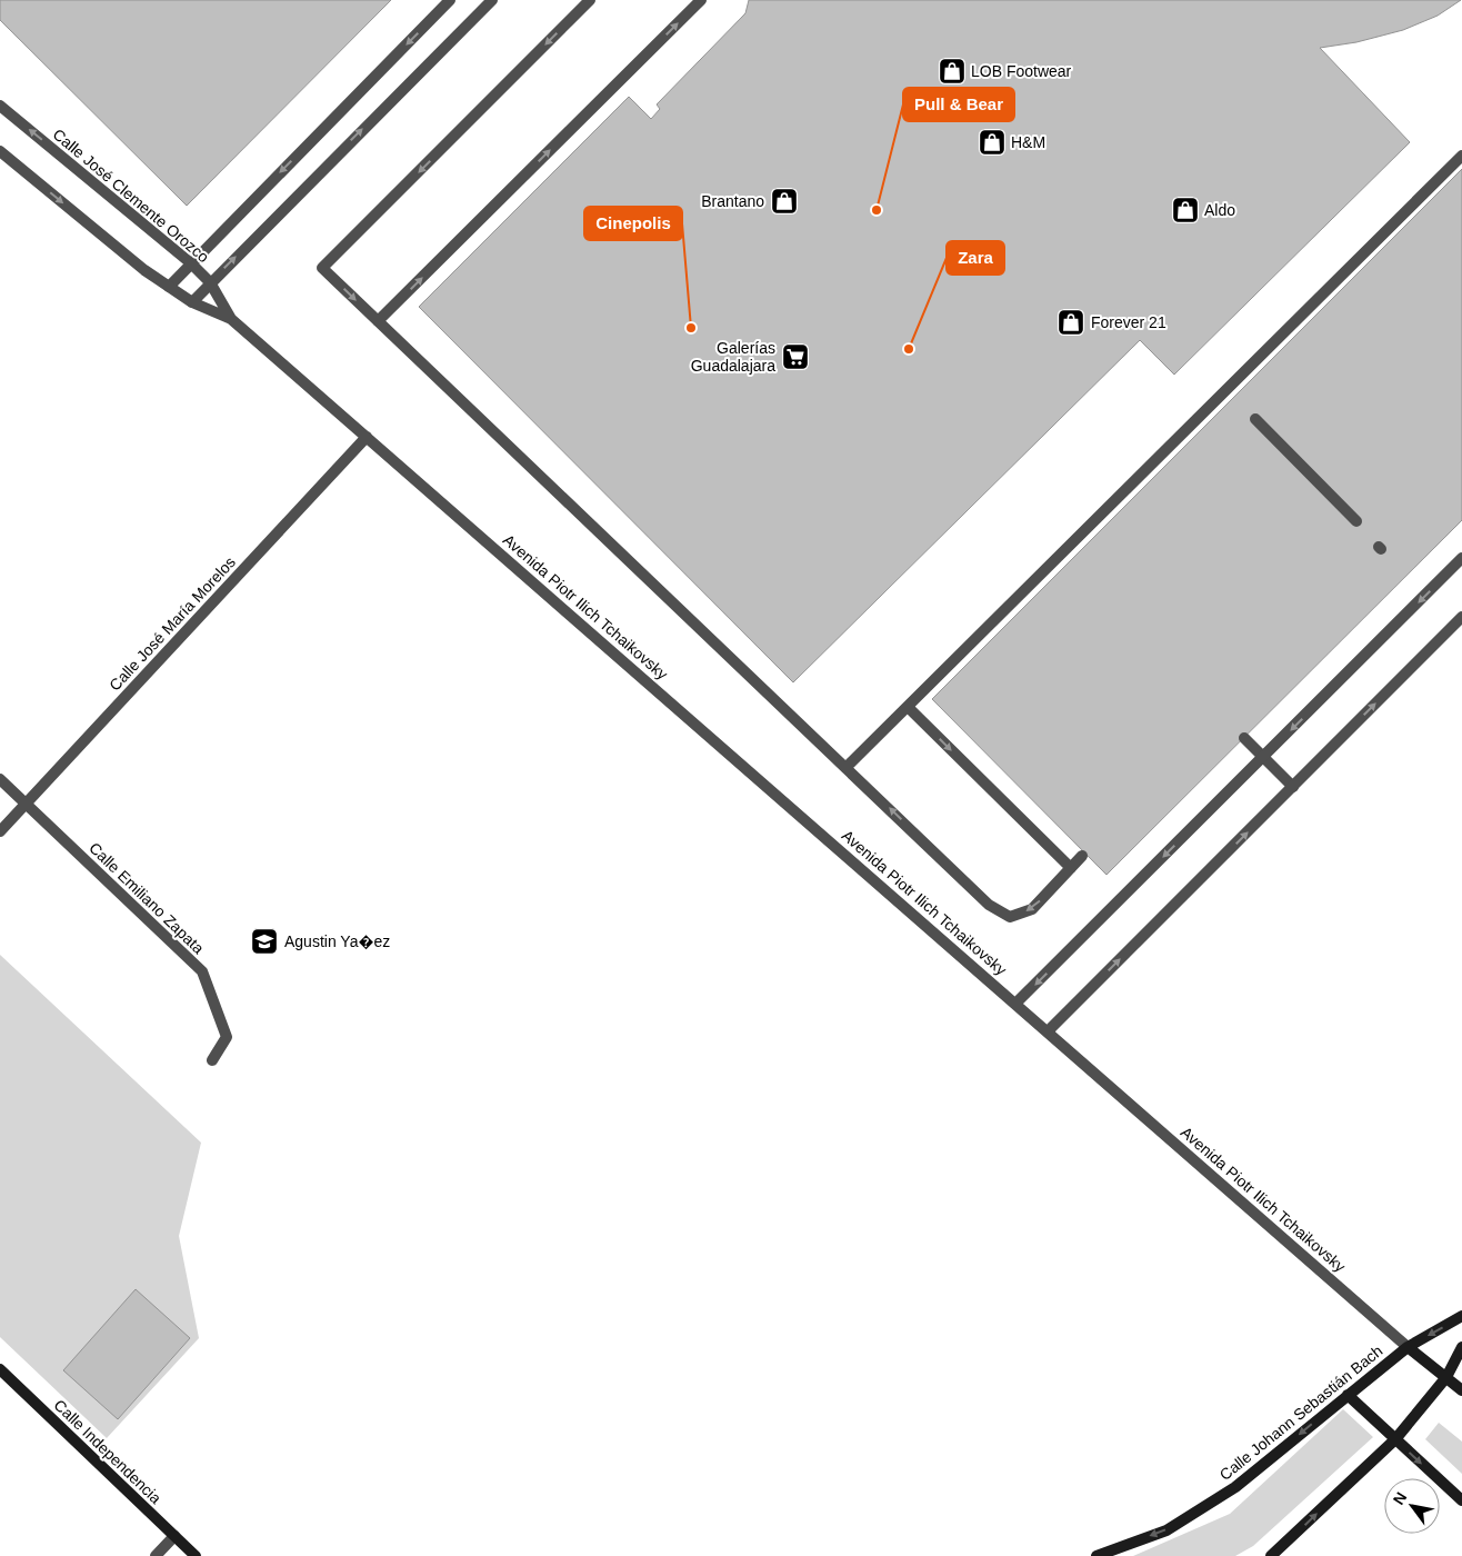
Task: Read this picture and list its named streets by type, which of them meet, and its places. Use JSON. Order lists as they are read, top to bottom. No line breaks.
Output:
{"streets":{"street":["Calle José Clemente Orozco","Avenida Piotr Ilich Tchaikovsky","Calle José María Morelos","Calle Emiliano Zapata","Calle Johann Sebastián Bach","Calle Independencia"]},"crossings":[["Calle José Clemente Orozco","Avenida Piotr Ilich Tchaikovsky"],["Calle José Clemente Orozco","Calle José María Morelos"],["Avenida Piotr Ilich Tchaikovsky","Calle José María Morelos"],["Avenida Piotr Ilich Tchaikovsky","Calle Johann Sebastián Bach"],["Calle José María Morelos","Calle Emiliano Zapata"]],"places":{"shop":["LOB Footwear","H&M","Brantano","Aldo","Forever 21"],"other":["Pull & Bear","Cinepolis","Zara"],"supermarket":["Galerías Guadalajara"],"school or university":["Agustin Ya�ez"]},"north":"top left"}
